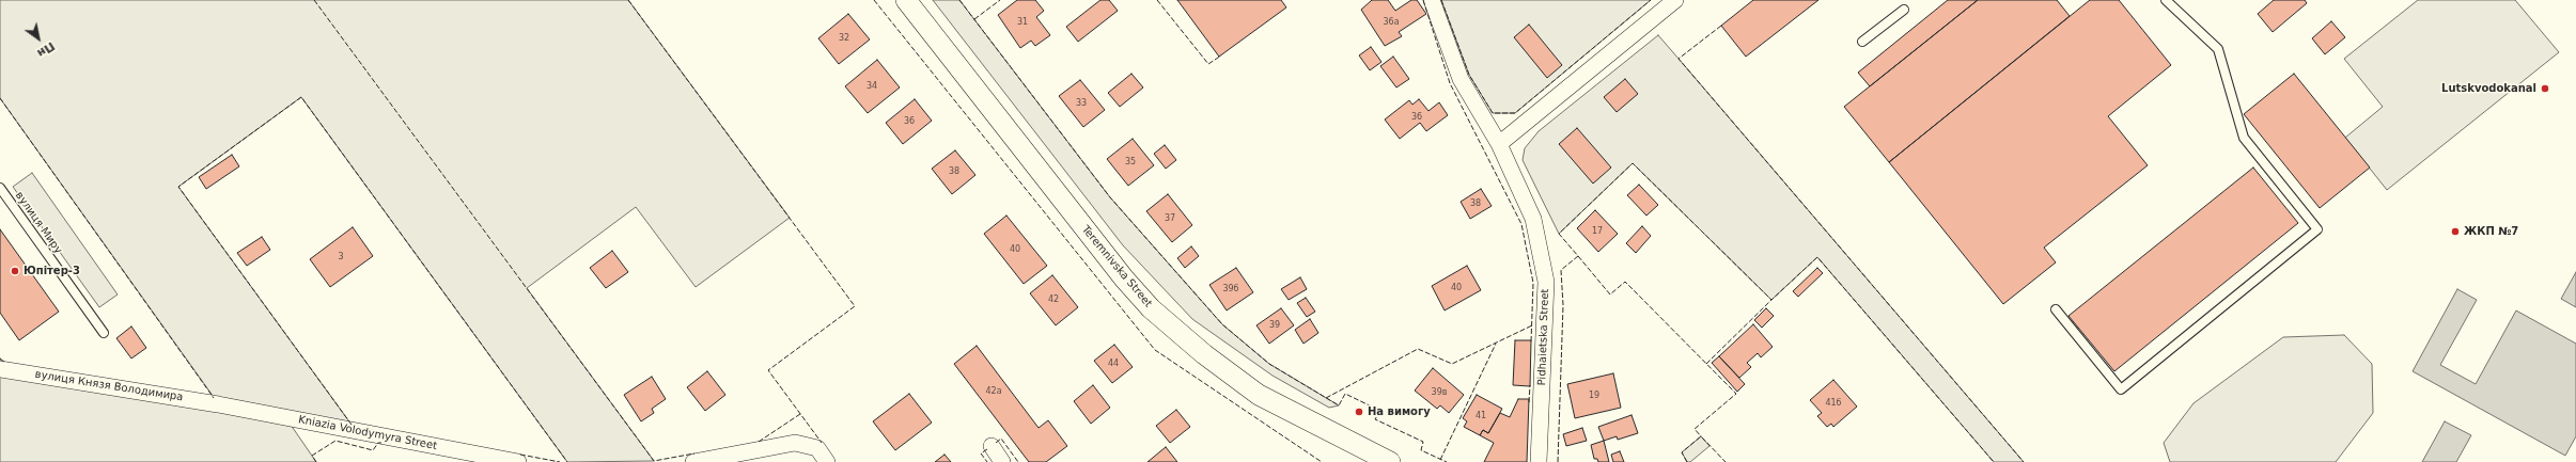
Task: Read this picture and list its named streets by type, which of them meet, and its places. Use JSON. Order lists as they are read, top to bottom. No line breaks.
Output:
{"streets":{"street":["Teremnivska Street","Pidhaietska Street","Kniazia Volodymyra Street"],"lane":["вулиця Миру"]},"places":["Lutskvodokanal","ЖКП №7","Юпітер-3","На вимогу"],"house_numbers":["31","36а","32","34","33","36","36","35","38","38","37","17","40","3","40","39б","42","39","44","42а","39в","19","41б","41"],"north":"bottom right"}
